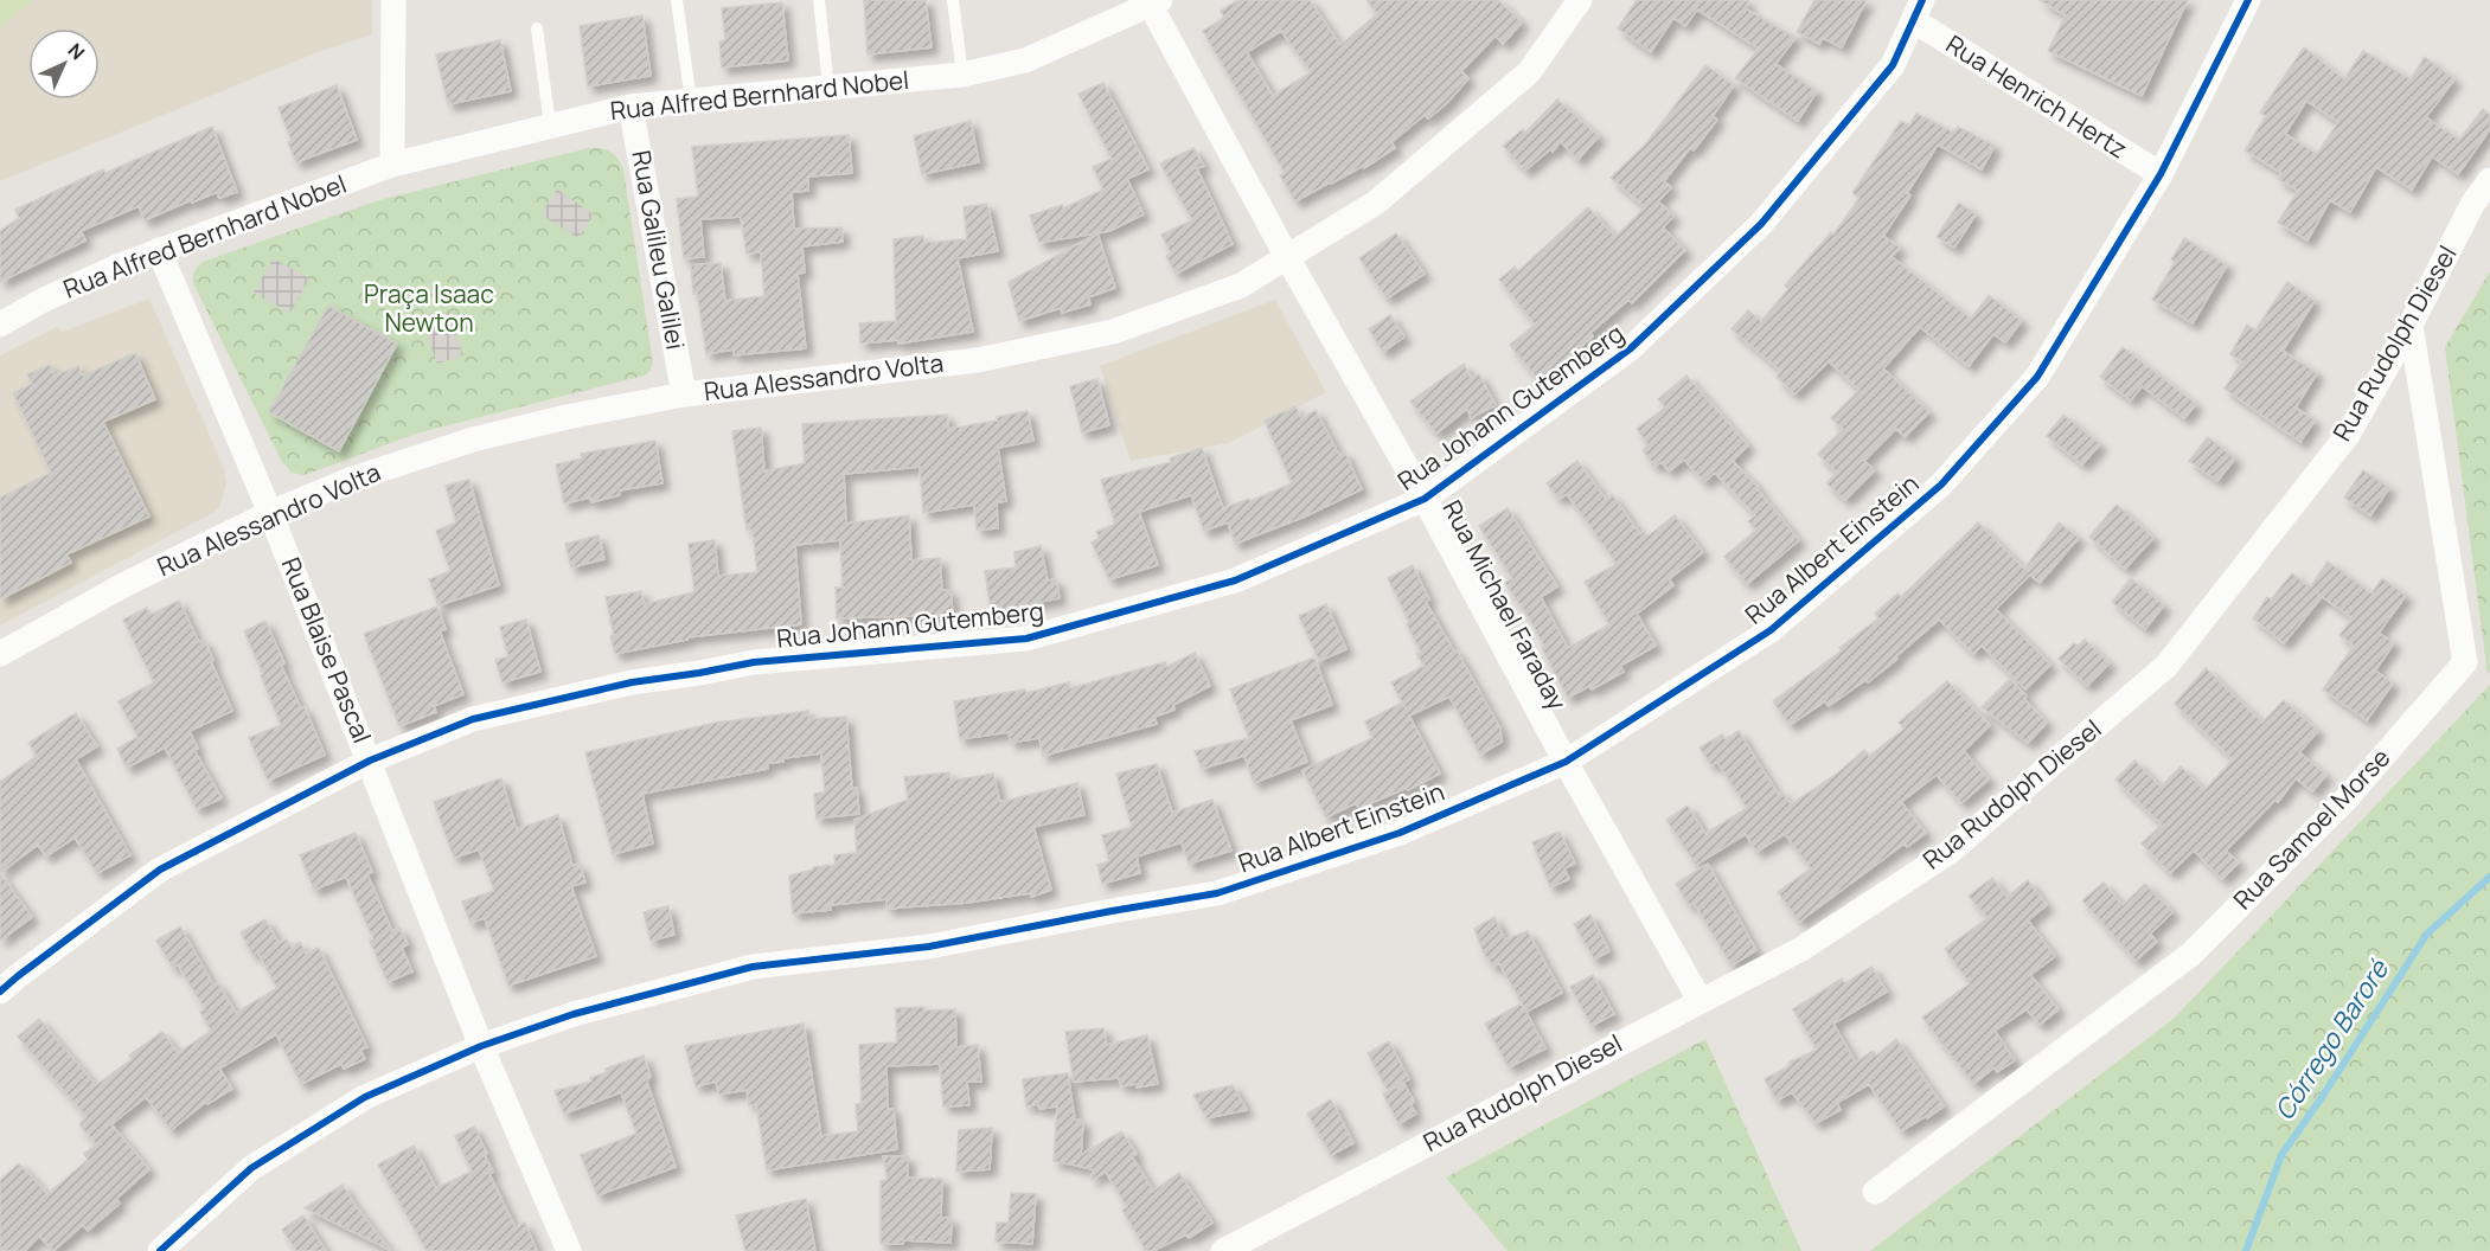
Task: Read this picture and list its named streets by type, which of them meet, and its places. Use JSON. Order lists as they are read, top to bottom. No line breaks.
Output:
{"streets":{"street":["Rua Alfred Bernhard Nobel","Rua Henrich Hertz","Rua Galileu Galilei","Rua Rudolph Diesel","Rua Alessandro Volta","Rua Johann Gutemberg","Rua Albert Einstein","Rua Michael Faraday","Rua Blaise Pascal","Rua Samoel Morse"]},"crossings":[["Rua Alfred Bernhard Nobel","Rua Galileu Galilei"],["Rua Alfred Bernhard Nobel","Rua Michael Faraday"],["Rua Alfred Bernhard Nobel","Rua Blaise Pascal"],["Rua Henrich Hertz","Rua Johann Gutemberg"],["Rua Henrich Hertz","Rua Albert Einstein"],["Rua Galileu Galilei","Rua Alessandro Volta"],["Rua Rudolph Diesel","Rua Michael Faraday"],["Rua Rudolph Diesel","Rua Samoel Morse"],["Rua Alessandro Volta","Rua Michael Faraday"],["Rua Alessandro Volta","Rua Blaise Pascal"],["Rua Johann Gutemberg","Rua Michael Faraday"],["Rua Johann Gutemberg","Rua Blaise Pascal"],["Rua Albert Einstein","Rua Michael Faraday"],["Rua Albert Einstein","Rua Blaise Pascal"]],"water":["Córrego Baroré"],"parks":["Praça Isaac Newton"],"north":"top right"}
